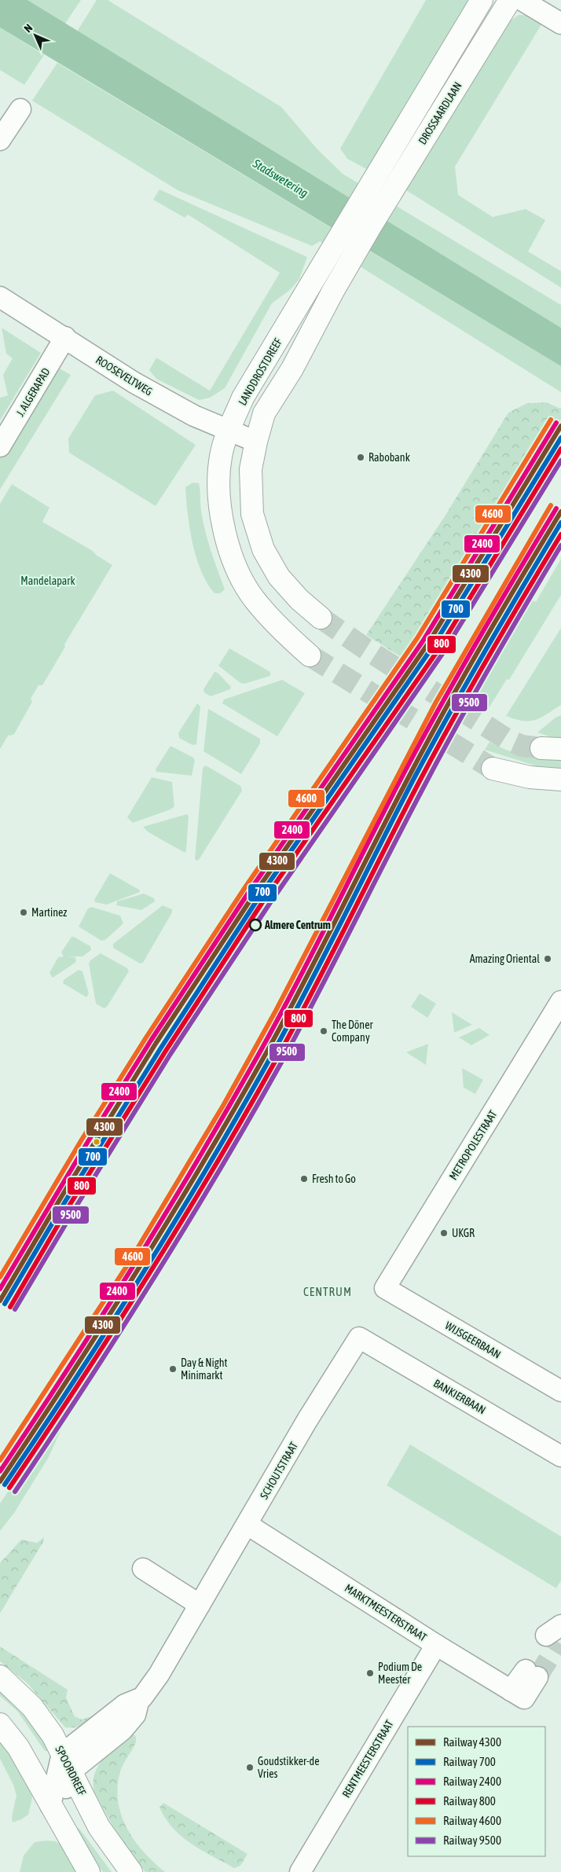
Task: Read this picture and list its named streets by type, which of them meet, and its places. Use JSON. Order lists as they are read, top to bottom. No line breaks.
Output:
{"streets":{"main road":["DROSSAARDLAAN","LANDDROSTDREEF","SPOORDREEF"],"street":["ROOSEVELTWEG","J. ALGERAPAD","METROPOLESTRAAT","WIJSGEERBAAN","BANKIERBAAN","SCHOUTSTRAAT","MARKTMEESTERSTRAAT","RENTMEESTERSTRAAT"]},"crossings":[["DROSSAARDLAAN","LANDDROSTDREEF"],["LANDDROSTDREEF","ROOSEVELTWEG"],["ROOSEVELTWEG","J. ALGERAPAD"],["METROPOLESTRAAT","WIJSGEERBAAN"],["BANKIERBAAN","SCHOUTSTRAAT"],["SCHOUTSTRAAT","MARKTMEESTERSTRAAT"],["SCHOUTSTRAAT","SPOORDREEF"],["MARKTMEESTERSTRAAT","RENTMEESTERSTRAAT"]],"districts":["CENTRUM"],"water":["Stadswetering"],"parks":["Mandelapark"],"places":["Rabobank","Martinez","Almere Centrum","Amazing Oriental","The Döner Company","Fresh to Go","UKGR","Day & Night Minimarkt","Podium De Meester","Goudstikker-de Vries"],"lines":["rail line 4600","rail line 2400","rail line 4300","rail line 700","rail line 800","rail line 9500"],"legend":["Railway 4300","Railway 700","Railway 2400","Railway 800","Railway 4600","Railway 9500"],"north":"top left"}
